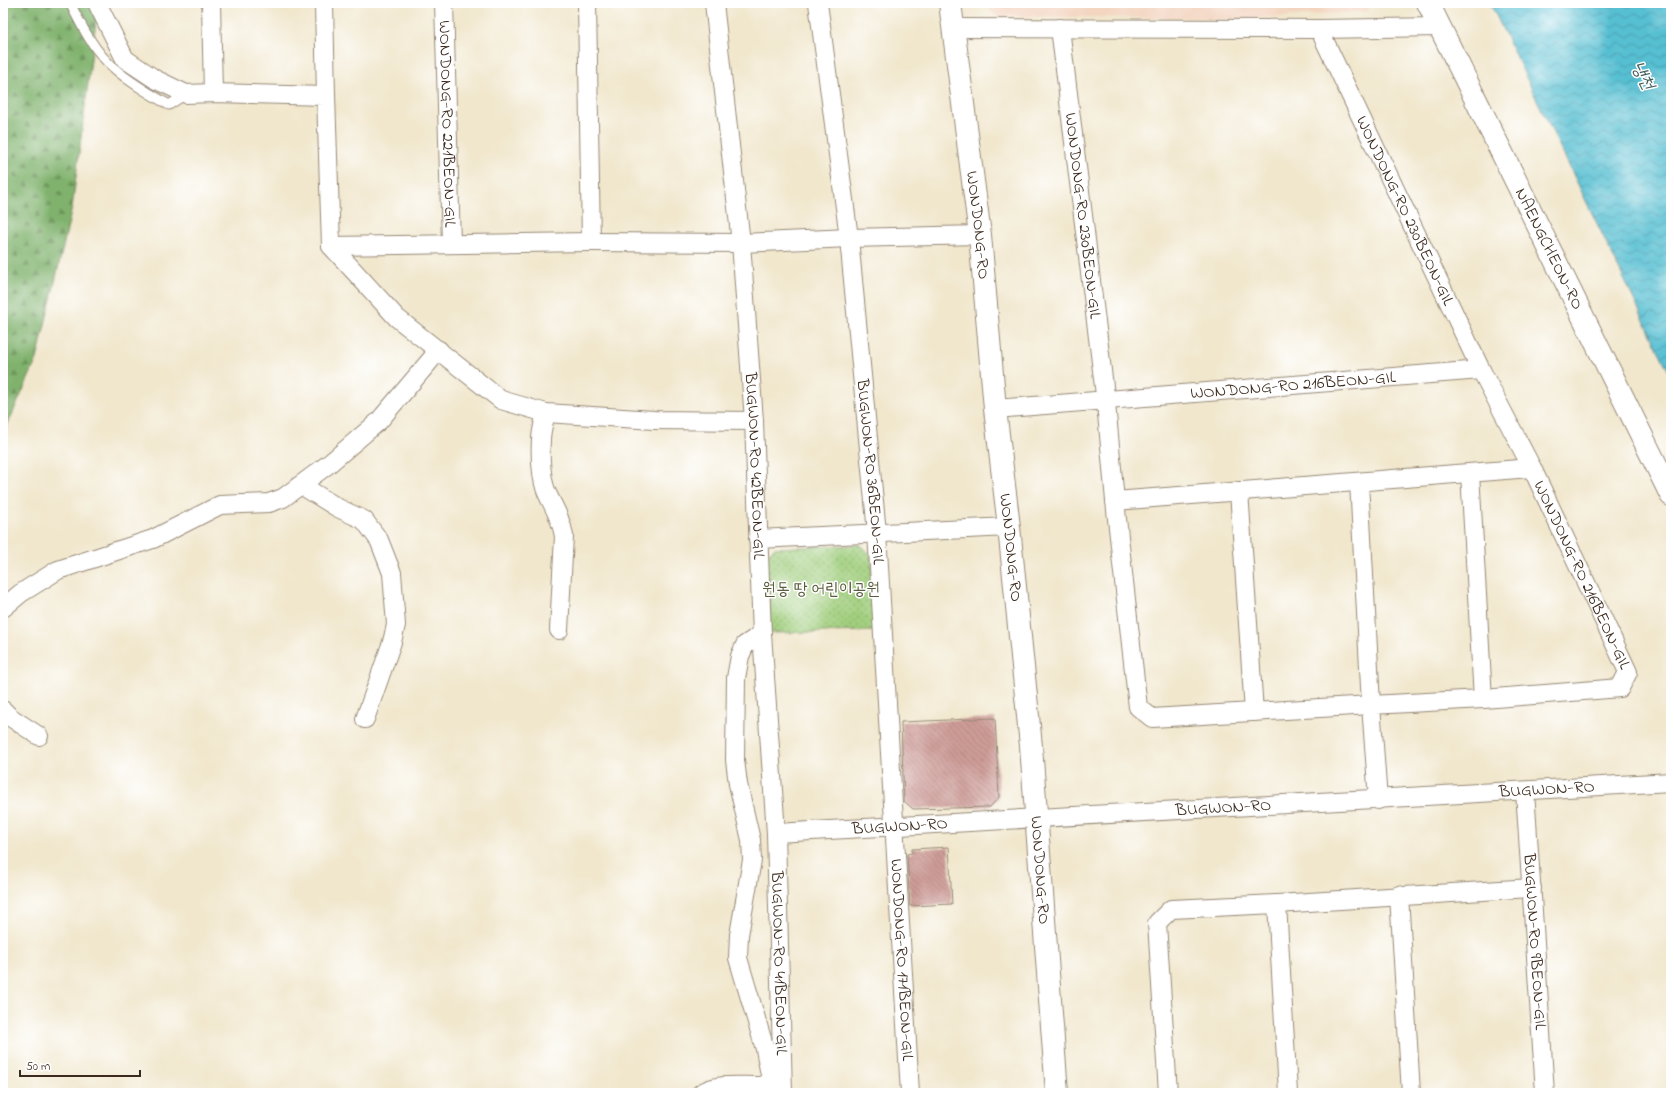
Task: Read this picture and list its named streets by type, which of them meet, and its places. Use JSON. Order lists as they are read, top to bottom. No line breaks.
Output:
{"streets":{"street":["WONDONG-RO 221BEON-GIL","WONDONG-RO 230BEON-GIL","WONDONG-RO","NAENGCHEON-RO","WONDONG-RO 216BEON-GIL","BUGWON-RO 42BEON-GIL","BUGWON-RO 36BEON-GIL","BUGWON-RO","BUGWON-RO 9BEON-GIL","WONDONG-RO 171BEON-GIL","BUGWON-RO 41BEON-GIL"]},"crossings":[["WONDONG-RO 221BEON-GIL","WONDONG-RO"],["WONDONG-RO 221BEON-GIL","BUGWON-RO 42BEON-GIL"],["WONDONG-RO 221BEON-GIL","BUGWON-RO 36BEON-GIL"],["WONDONG-RO 230BEON-GIL","WONDONG-RO 216BEON-GIL"],["WONDONG-RO","WONDONG-RO 216BEON-GIL"],["WONDONG-RO","BUGWON-RO"],["BUGWON-RO 42BEON-GIL","BUGWON-RO"],["BUGWON-RO 42BEON-GIL","BUGWON-RO 41BEON-GIL"],["BUGWON-RO 36BEON-GIL","BUGWON-RO"],["BUGWON-RO 36BEON-GIL","WONDONG-RO 171BEON-GIL"],["BUGWON-RO","BUGWON-RO 9BEON-GIL"],["BUGWON-RO","WONDONG-RO 171BEON-GIL"],["BUGWON-RO","BUGWON-RO 41BEON-GIL"]],"water":["냉천"],"parks":["원동 땅 어린이공원"],"scale_bar":"50 m"}
